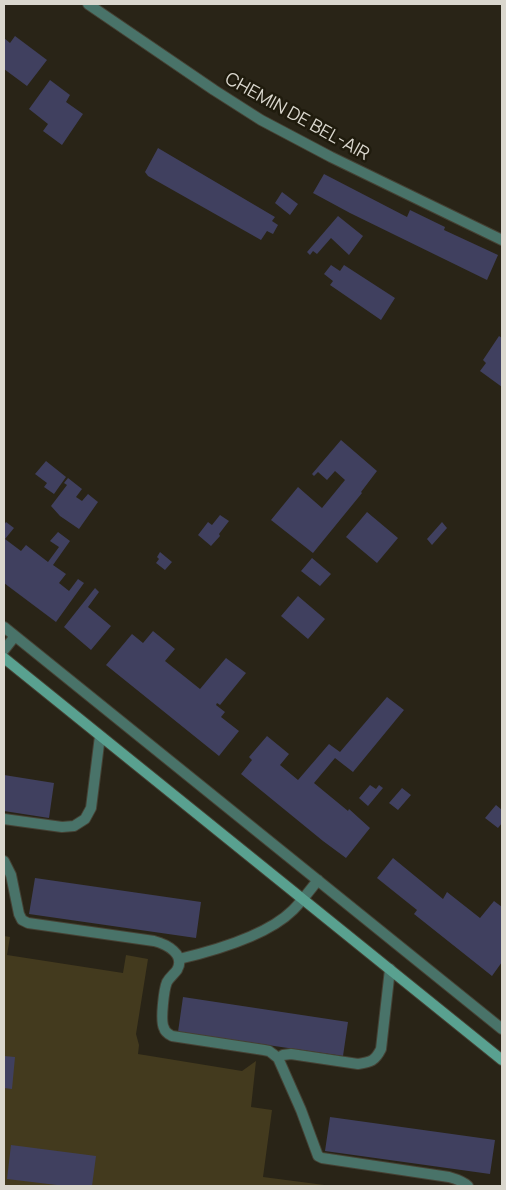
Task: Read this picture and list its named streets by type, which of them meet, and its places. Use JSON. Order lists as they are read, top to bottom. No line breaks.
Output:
{"streets":{"street":["CHEMIN DE BEL-AIR"]}}
